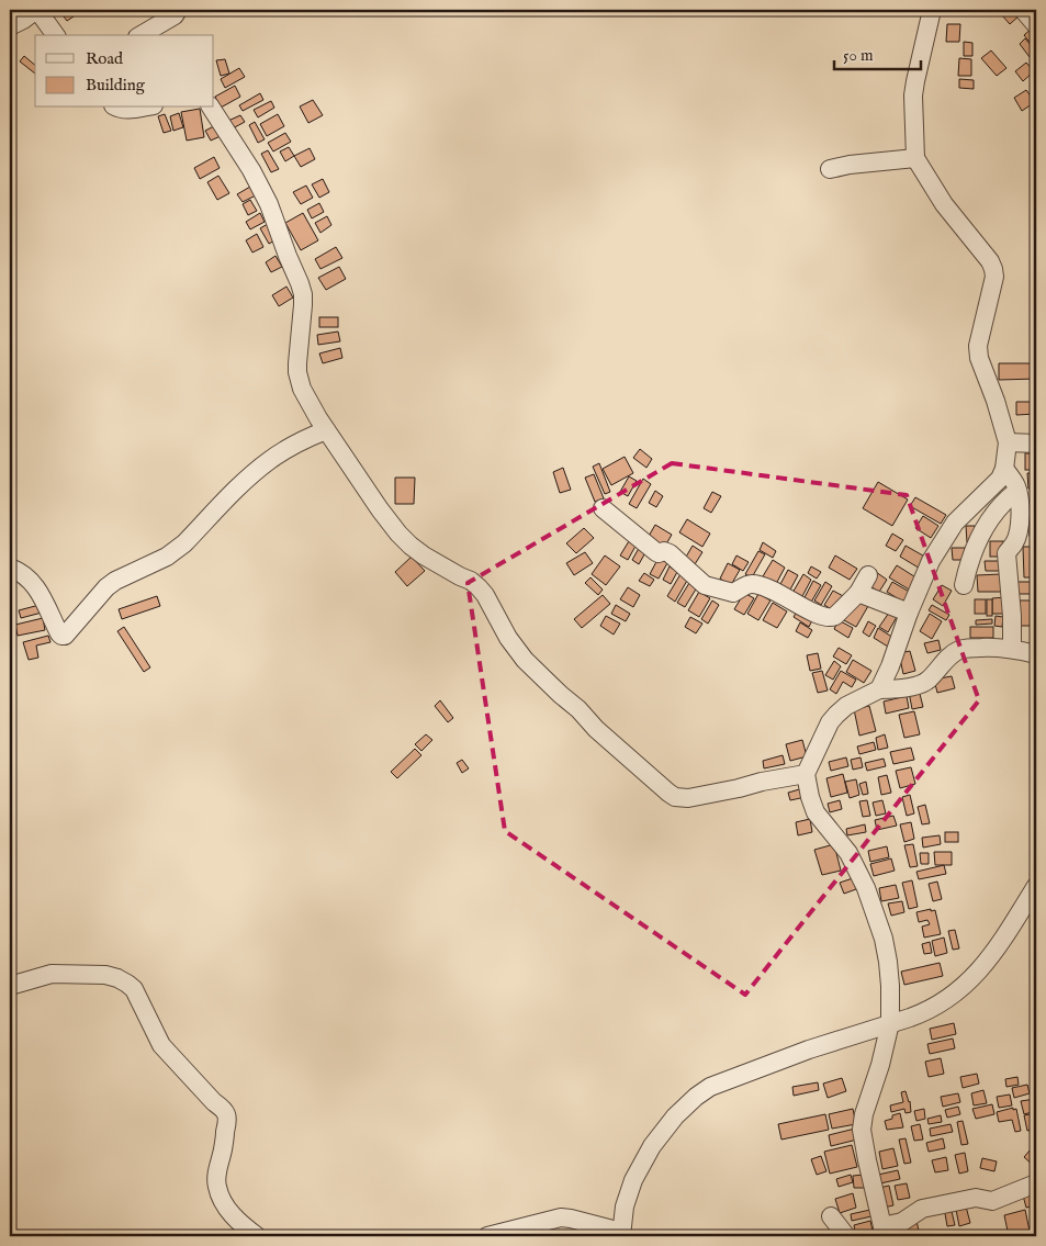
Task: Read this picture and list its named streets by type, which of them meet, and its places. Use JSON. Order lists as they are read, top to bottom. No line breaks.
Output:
{"legend":["Road","Building"],"scale_bar":"50 m"}
